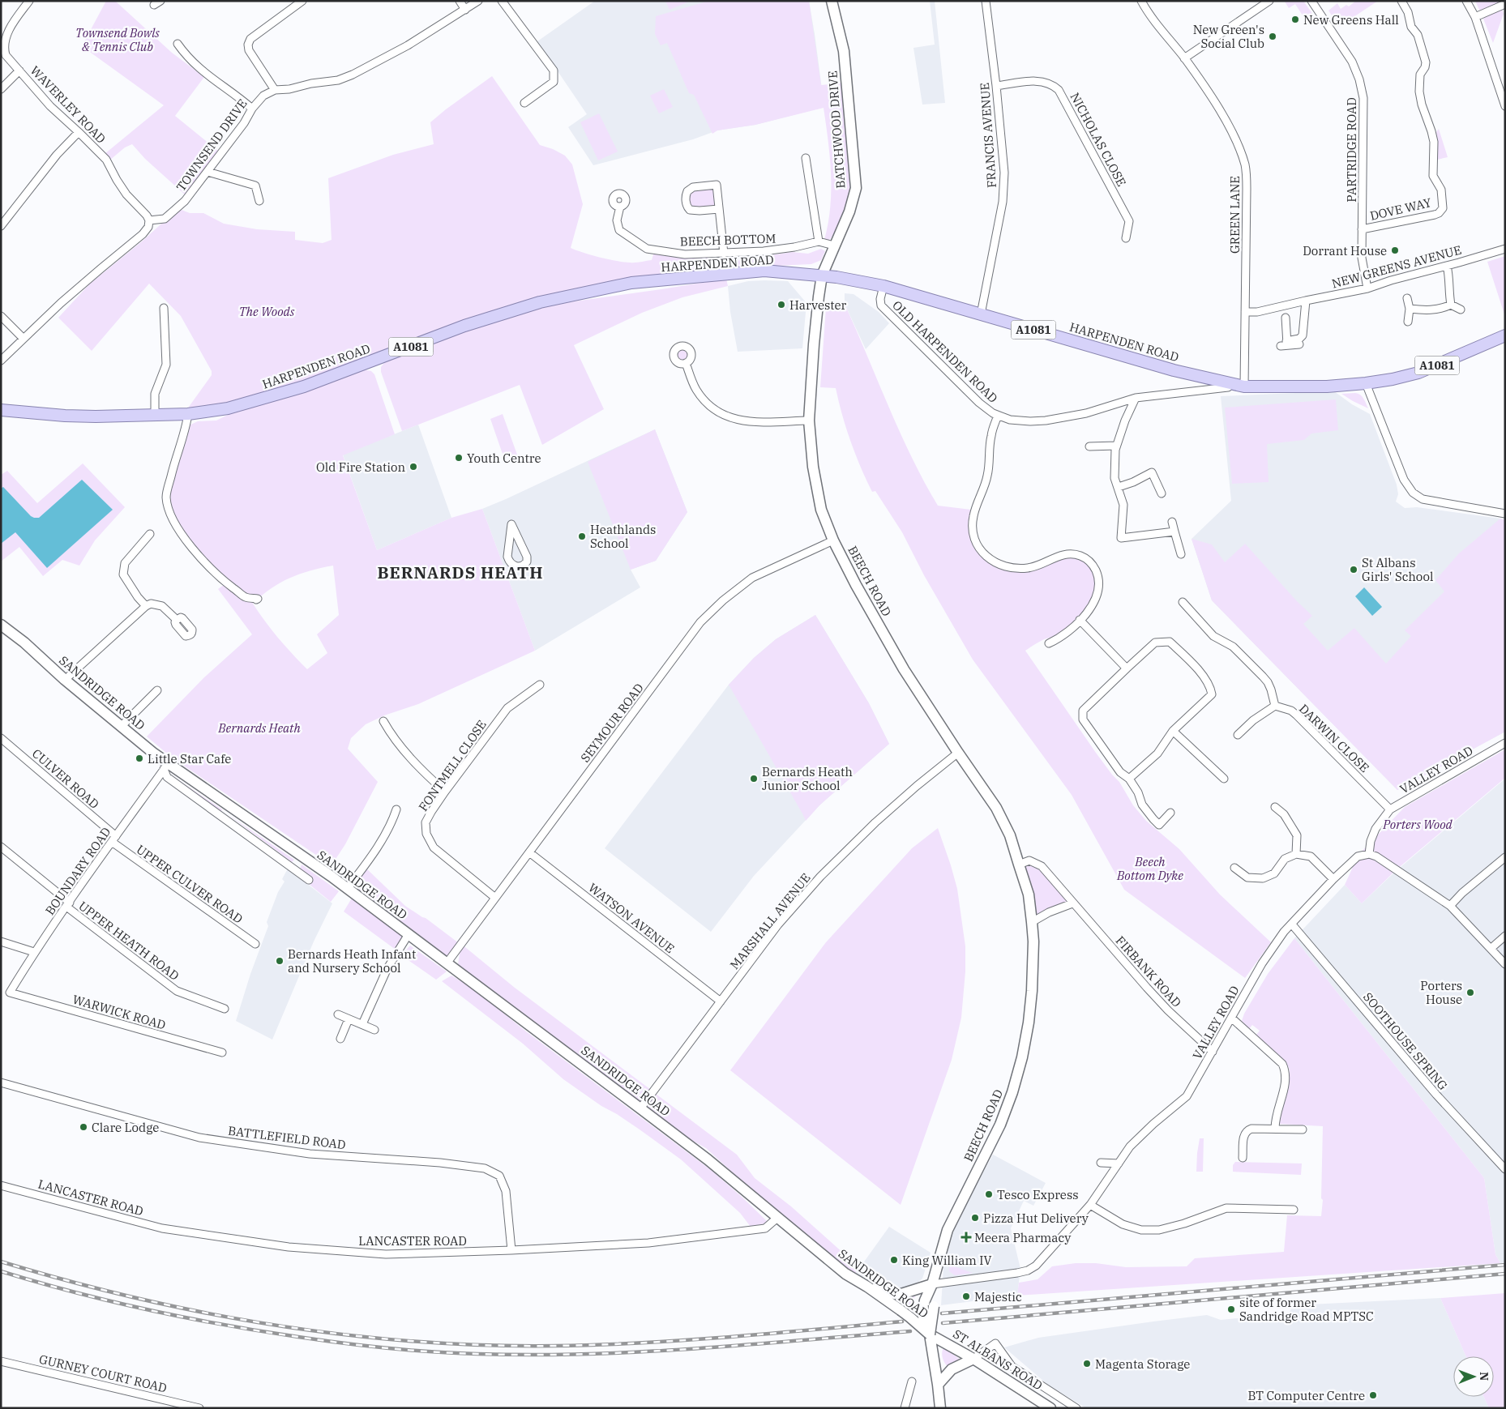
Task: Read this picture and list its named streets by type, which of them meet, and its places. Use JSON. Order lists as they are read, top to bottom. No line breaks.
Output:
{"streets":{"main road":["HARPENDEN ROAD","A1081"],"street":["WAVERLEY ROAD","BATCHWOOD DRIVE","FRANCIS AVENUE","NICHOLAS CLOSE","TOWNSEND DRIVE","PARTRIDGE ROAD","DOVE WAY","GREEN LANE","BEECH BOTTOM","NEW GREENS AVENUE","OLD HARPENDEN ROAD","BEECH ROAD","SANDRIDGE ROAD","SEYMOUR ROAD","DARWIN CLOSE","FONTMELL CLOSE","VALLEY ROAD","CULVER ROAD","BOUNDARY ROAD","UPPER CULVER ROAD","WATSON AVENUE","MARSHALL AVENUE","UPPER HEATH ROAD","FIRBANK ROAD","WARWICK ROAD","SOOTHOUSE SPRING","BATTLEFIELD ROAD","LANCASTER ROAD","ST ALBANS ROAD","GURNEY COURT ROAD"]},"crossings":[["WAVERLEY ROAD","TOWNSEND DRIVE"],["BATCHWOOD DRIVE","HARPENDEN ROAD"],["BATCHWOOD DRIVE","BEECH ROAD"],["FRANCIS AVENUE","NICHOLAS CLOSE"],["FRANCIS AVENUE","HARPENDEN ROAD"],["PARTRIDGE ROAD","DOVE WAY"],["PARTRIDGE ROAD","NEW GREENS AVENUE"],["GREEN LANE","HARPENDEN ROAD"],["GREEN LANE","NEW GREENS AVENUE"],["HARPENDEN ROAD","OLD HARPENDEN ROAD"],["HARPENDEN ROAD","BEECH ROAD"],["BEECH ROAD","SANDRIDGE ROAD"],["BEECH ROAD","SEYMOUR ROAD"],["BEECH ROAD","VALLEY ROAD"],["BEECH ROAD","MARSHALL AVENUE"],["BEECH ROAD","ST ALBANS ROAD"],["SANDRIDGE ROAD","SEYMOUR ROAD"],["SANDRIDGE ROAD","BOUNDARY ROAD"],["SANDRIDGE ROAD","MARSHALL AVENUE"],["SANDRIDGE ROAD","LANCASTER ROAD"],["SANDRIDGE ROAD","ST ALBANS ROAD"],["SEYMOUR ROAD","FONTMELL CLOSE"],["SEYMOUR ROAD","WATSON AVENUE"],["DARWIN CLOSE","VALLEY ROAD"],["VALLEY ROAD","FIRBANK ROAD"],["VALLEY ROAD","SOOTHOUSE SPRING"],["CULVER ROAD","BOUNDARY ROAD"],["CULVER ROAD","UPPER CULVER ROAD"],["BOUNDARY ROAD","UPPER CULVER ROAD"],["BOUNDARY ROAD","UPPER HEATH ROAD"],["BOUNDARY ROAD","WARWICK ROAD"],["WATSON AVENUE","MARSHALL AVENUE"],["BATTLEFIELD ROAD","LANCASTER ROAD"]],"districts":["BERNARDS HEATH"],"parks":["Townsend Bowls & Tennis Club","The Woods","Bernards Heath","Porters Wood","Beech Bottom Dyke"],"places":{"other":["New Greens Hall","New Green's Social Club","Dorrant House","Harvester","Youth Centre","Old Fire Station","Heathlands School","St Albans Girls' School","Little Star Cafe","Bernards Heath Junior School","Bernards Heath Infant and Nursery School","Porters House","Clare Lodge","Tesco Express","Pizza Hut Delivery","King William IV","Majestic","site of former Sandridge Road MPTSC","Magenta Storage","BT Computer Centre"],"health":["Meera Pharmacy"]},"north":"right"}
